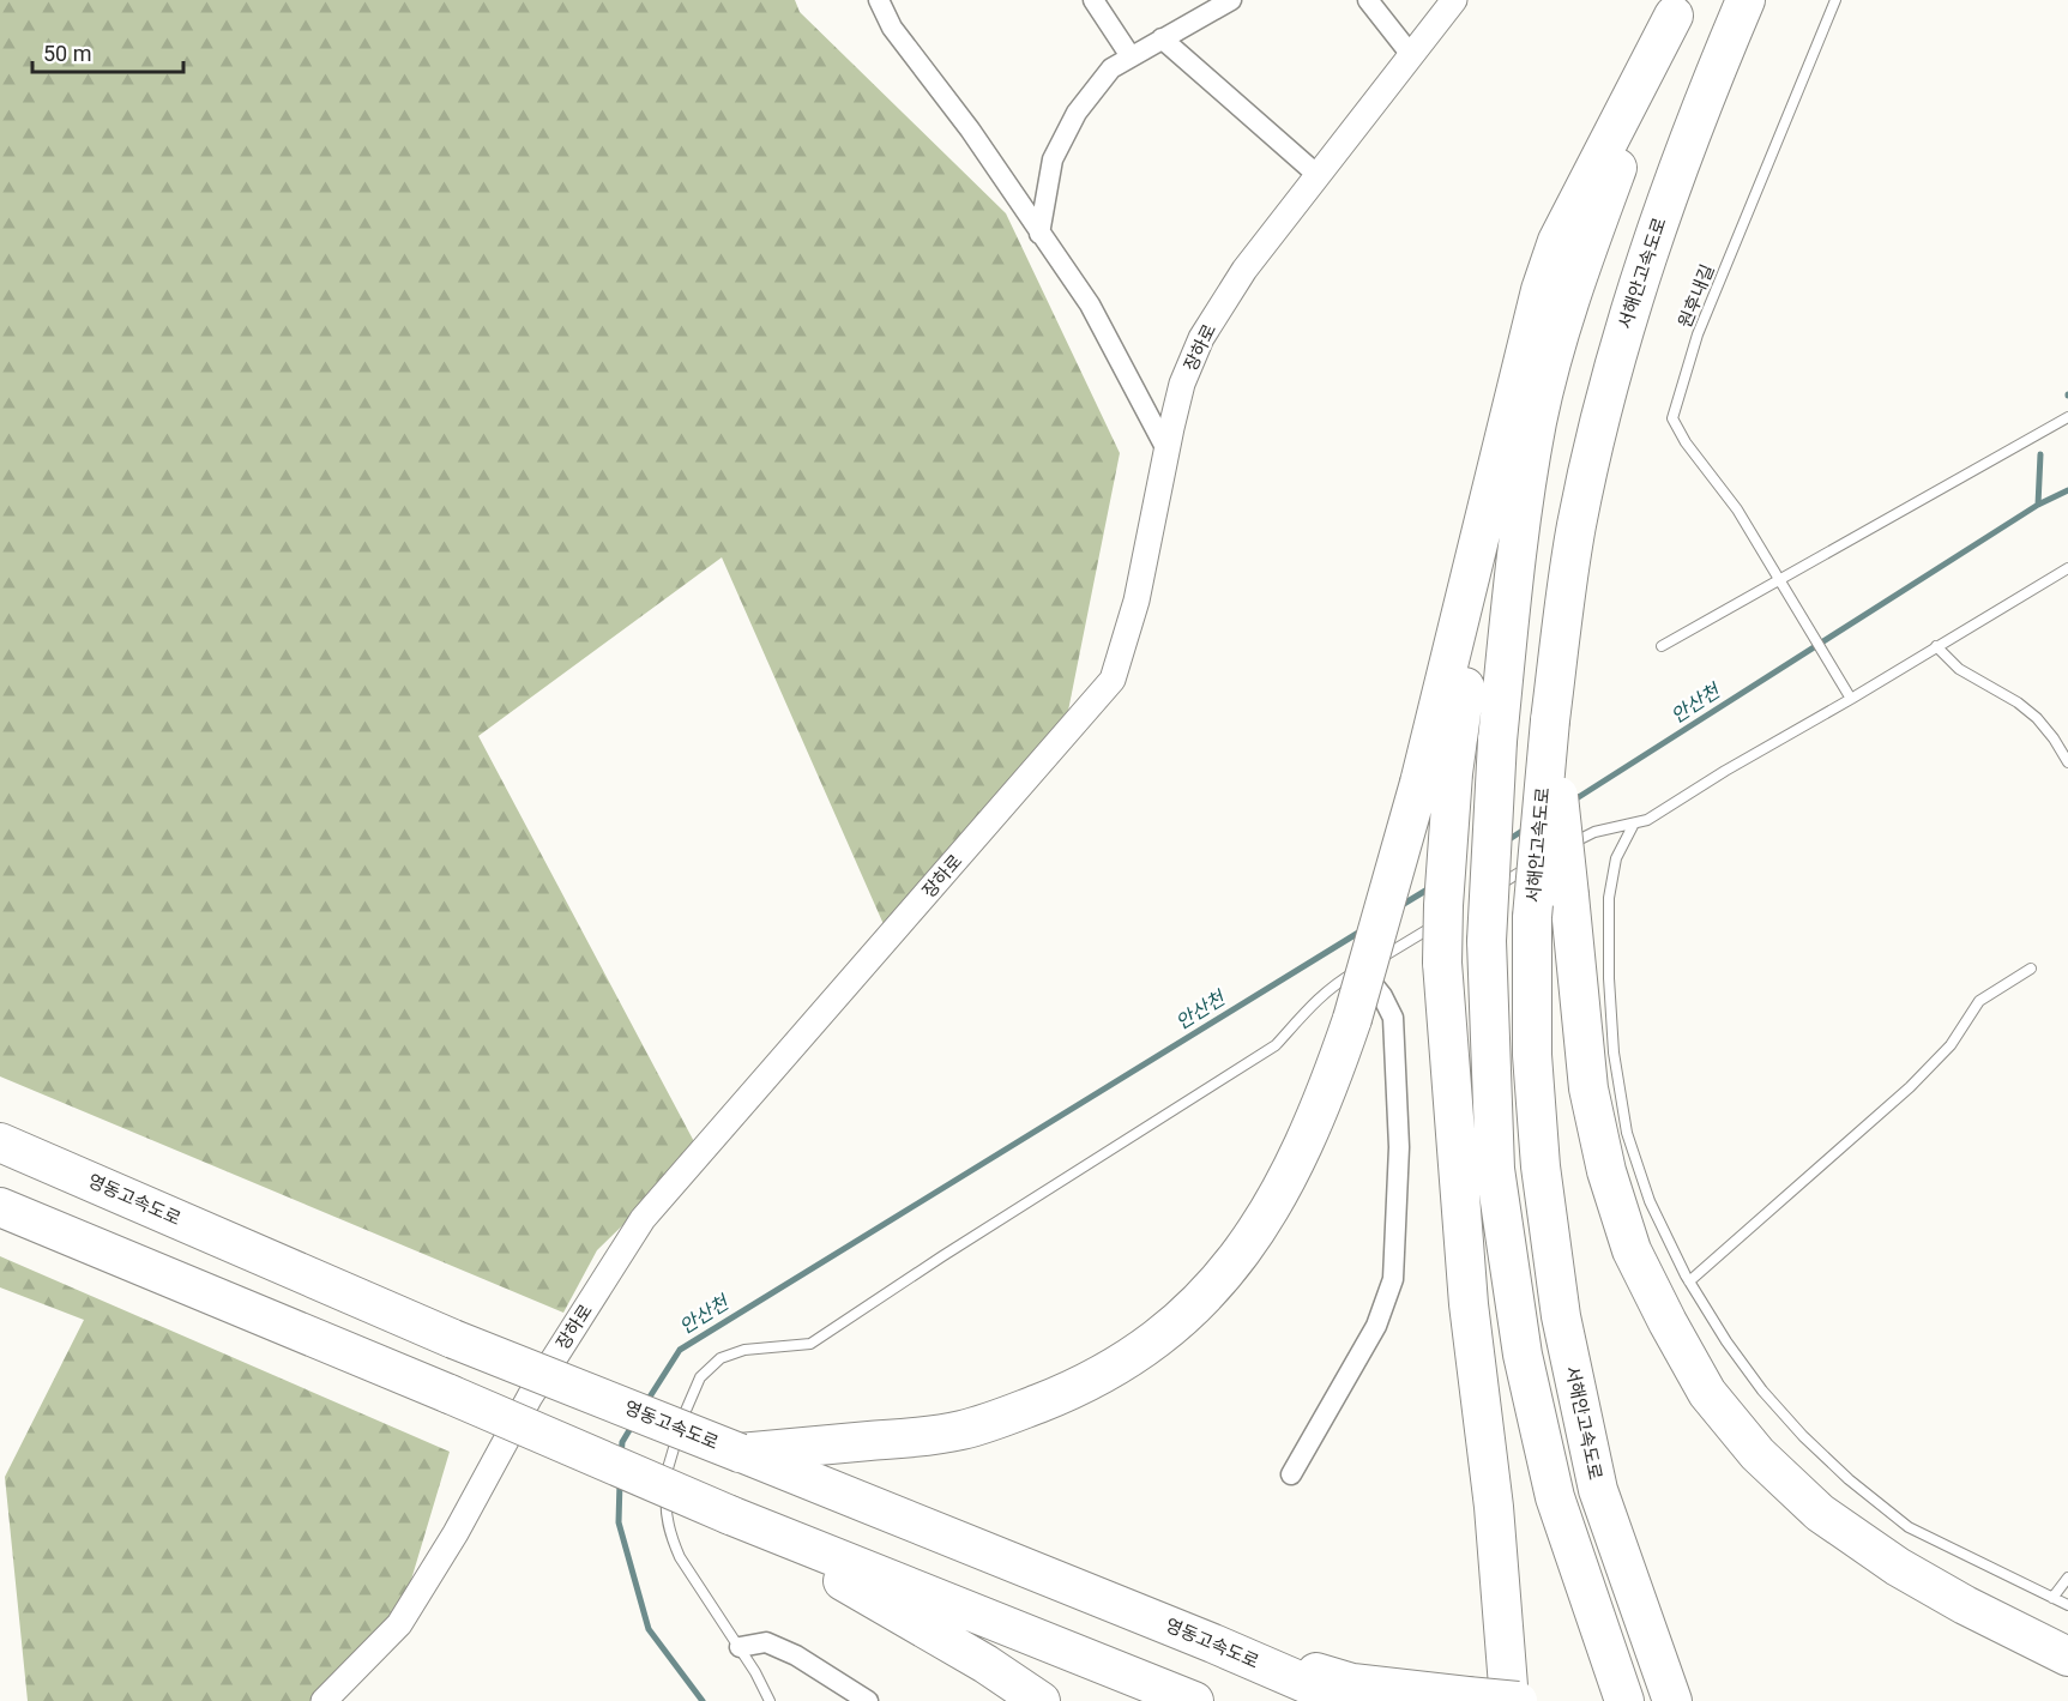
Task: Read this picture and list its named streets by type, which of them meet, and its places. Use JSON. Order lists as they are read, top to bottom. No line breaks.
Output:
{"streets":{"highway":["서해안고속도로","영동고속도로"],"street":["장하로"],"lane":["원후내길"]},"water":["안산천"],"scale_bar":"50 m"}
